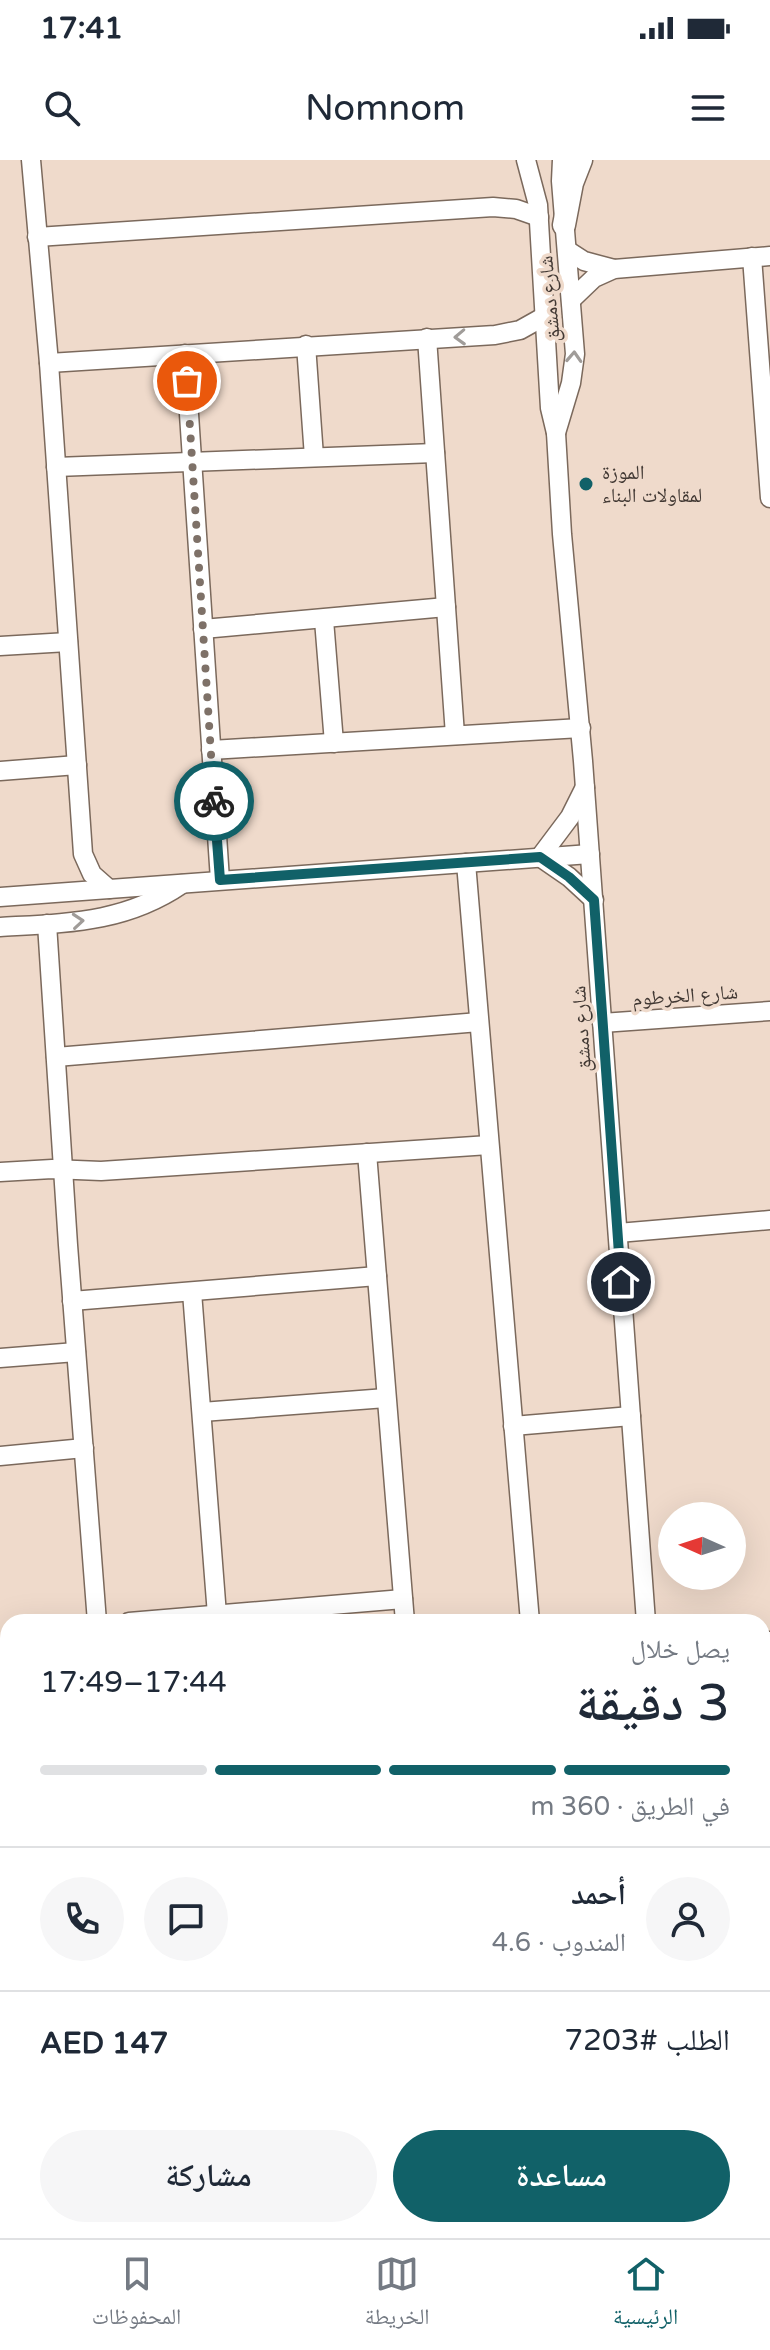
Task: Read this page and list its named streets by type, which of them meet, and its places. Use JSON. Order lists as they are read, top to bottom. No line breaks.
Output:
{"streets":{"street":["شارع دمشق","شارع الخرطوم"]},"crossings":[["شارع دمشق","شارع الخرطوم"]],"places":["الموزة لمقاولات البناء"],"north":"left","page":{"status":"17:41","header":"Nomnom","heading":["3 دقيقة","يصل خلال","17:44–17:49"],"panel":["أحمد","المندوب · 4.6","الطلب #7203","AED 147"],"bar":"في الطريق · 360 m","buttons":["مساعدة","مشاركة"],"tabs":["الرئيسية","الخريطة","المحفوظات"]}}
